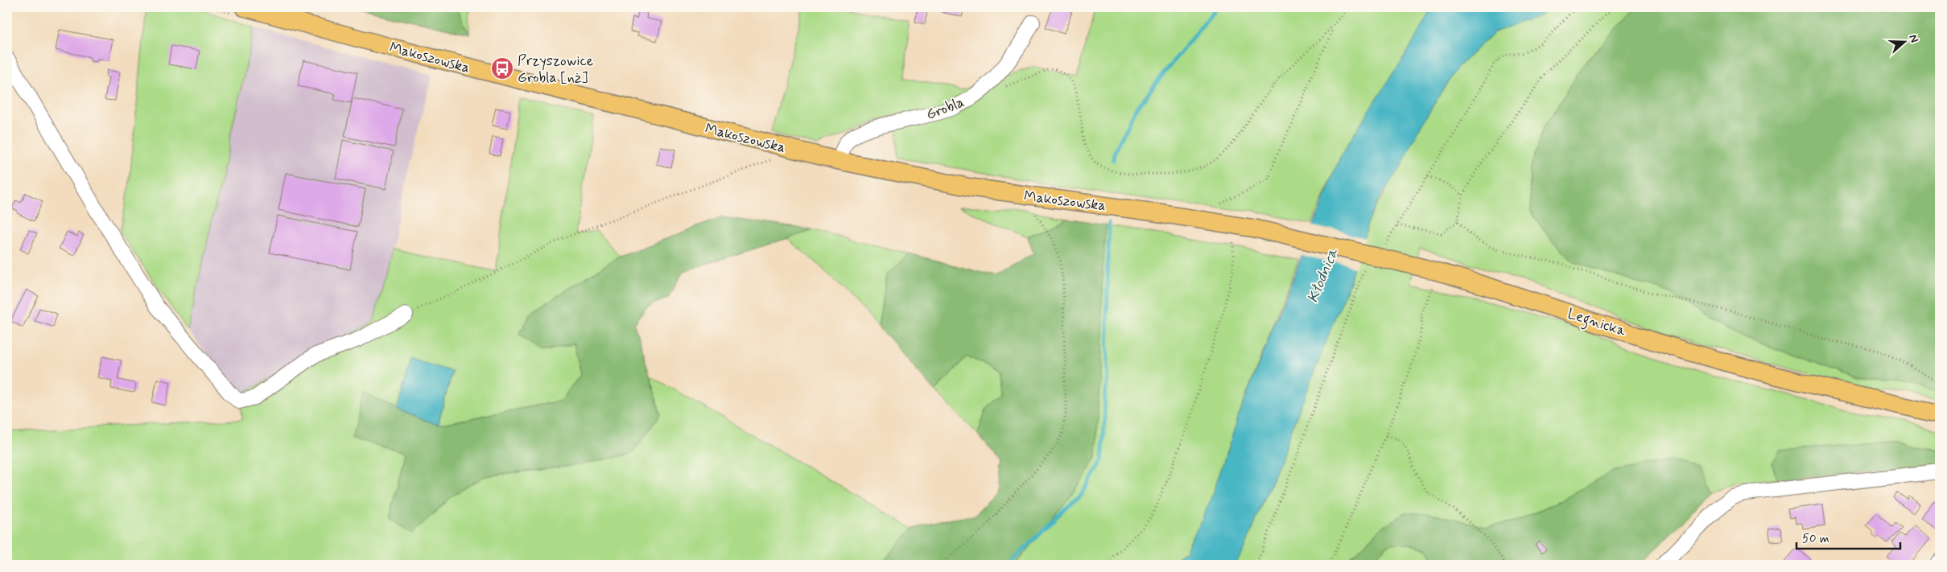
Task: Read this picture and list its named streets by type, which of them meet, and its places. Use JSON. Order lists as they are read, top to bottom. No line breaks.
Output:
{"streets":{"main road":["Makoszowska","Legnicka"],"street":["Grobla"]},"crossings":[["Makoszowska","Grobla"],["Makoszowska","Legnicka"]],"water":["Kłodnica"],"places":{"bus stop":["Przyszowice Grobla [nż]"]},"scale_bar":"50 m","north":"right"}
